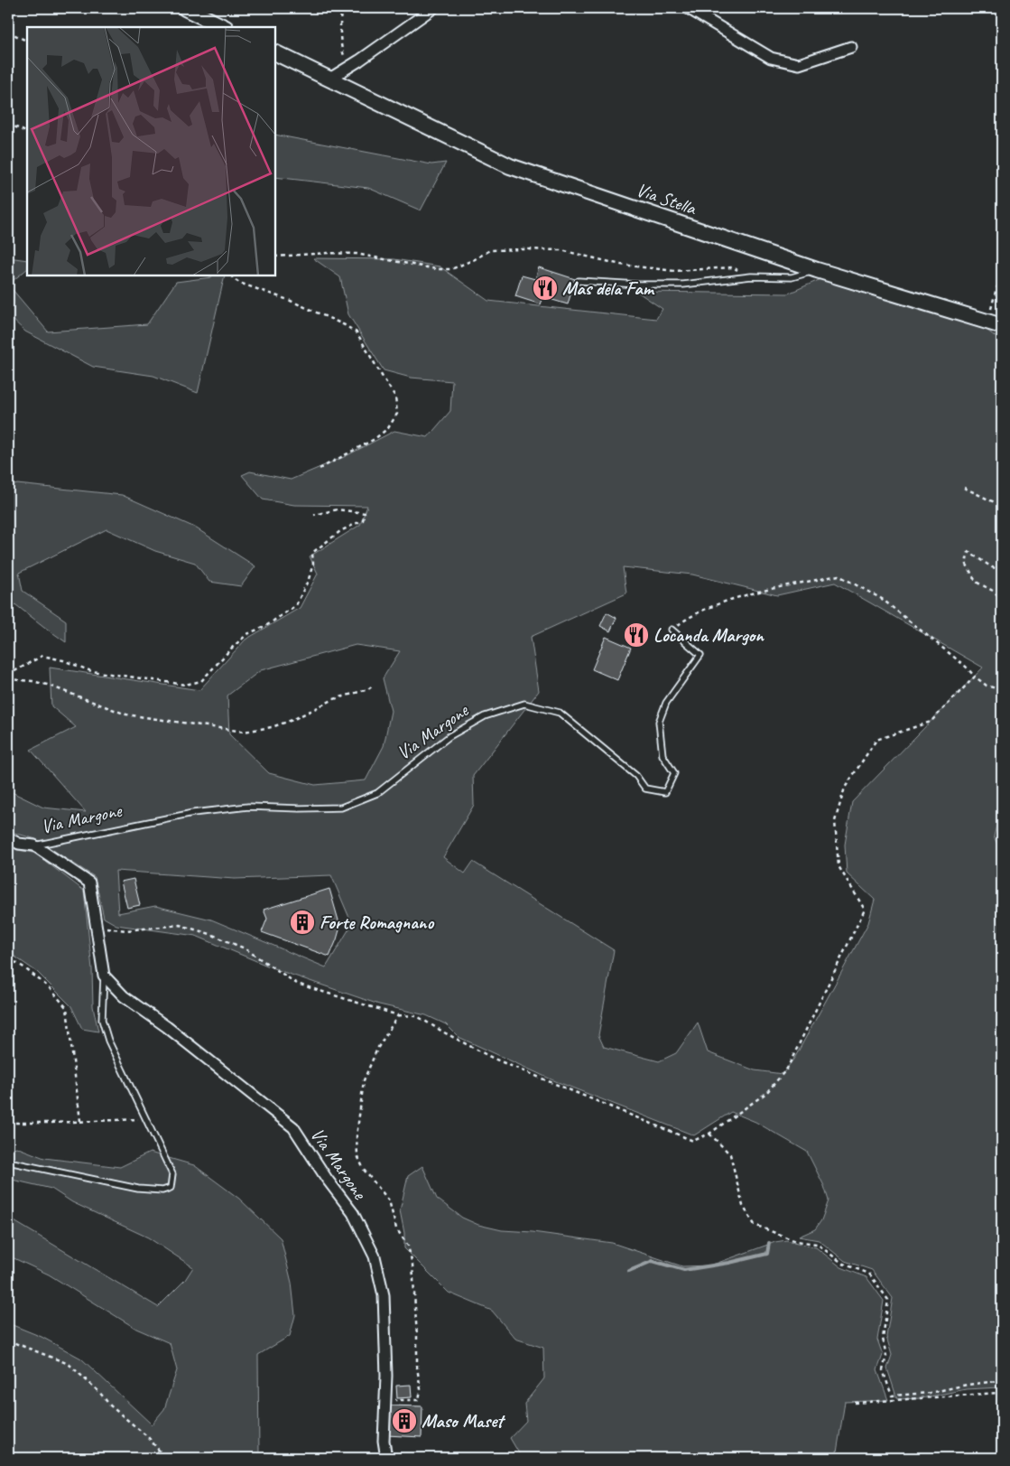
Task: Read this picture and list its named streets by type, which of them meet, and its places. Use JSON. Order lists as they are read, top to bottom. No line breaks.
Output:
{"streets":{"main road":["Via Stella"],"street":["Via Margone"]},"places":{"restaurant":["Mas dela Fam","Locanda Margon"],"building":["Forte Romagnano","Maso Maset"]}}
